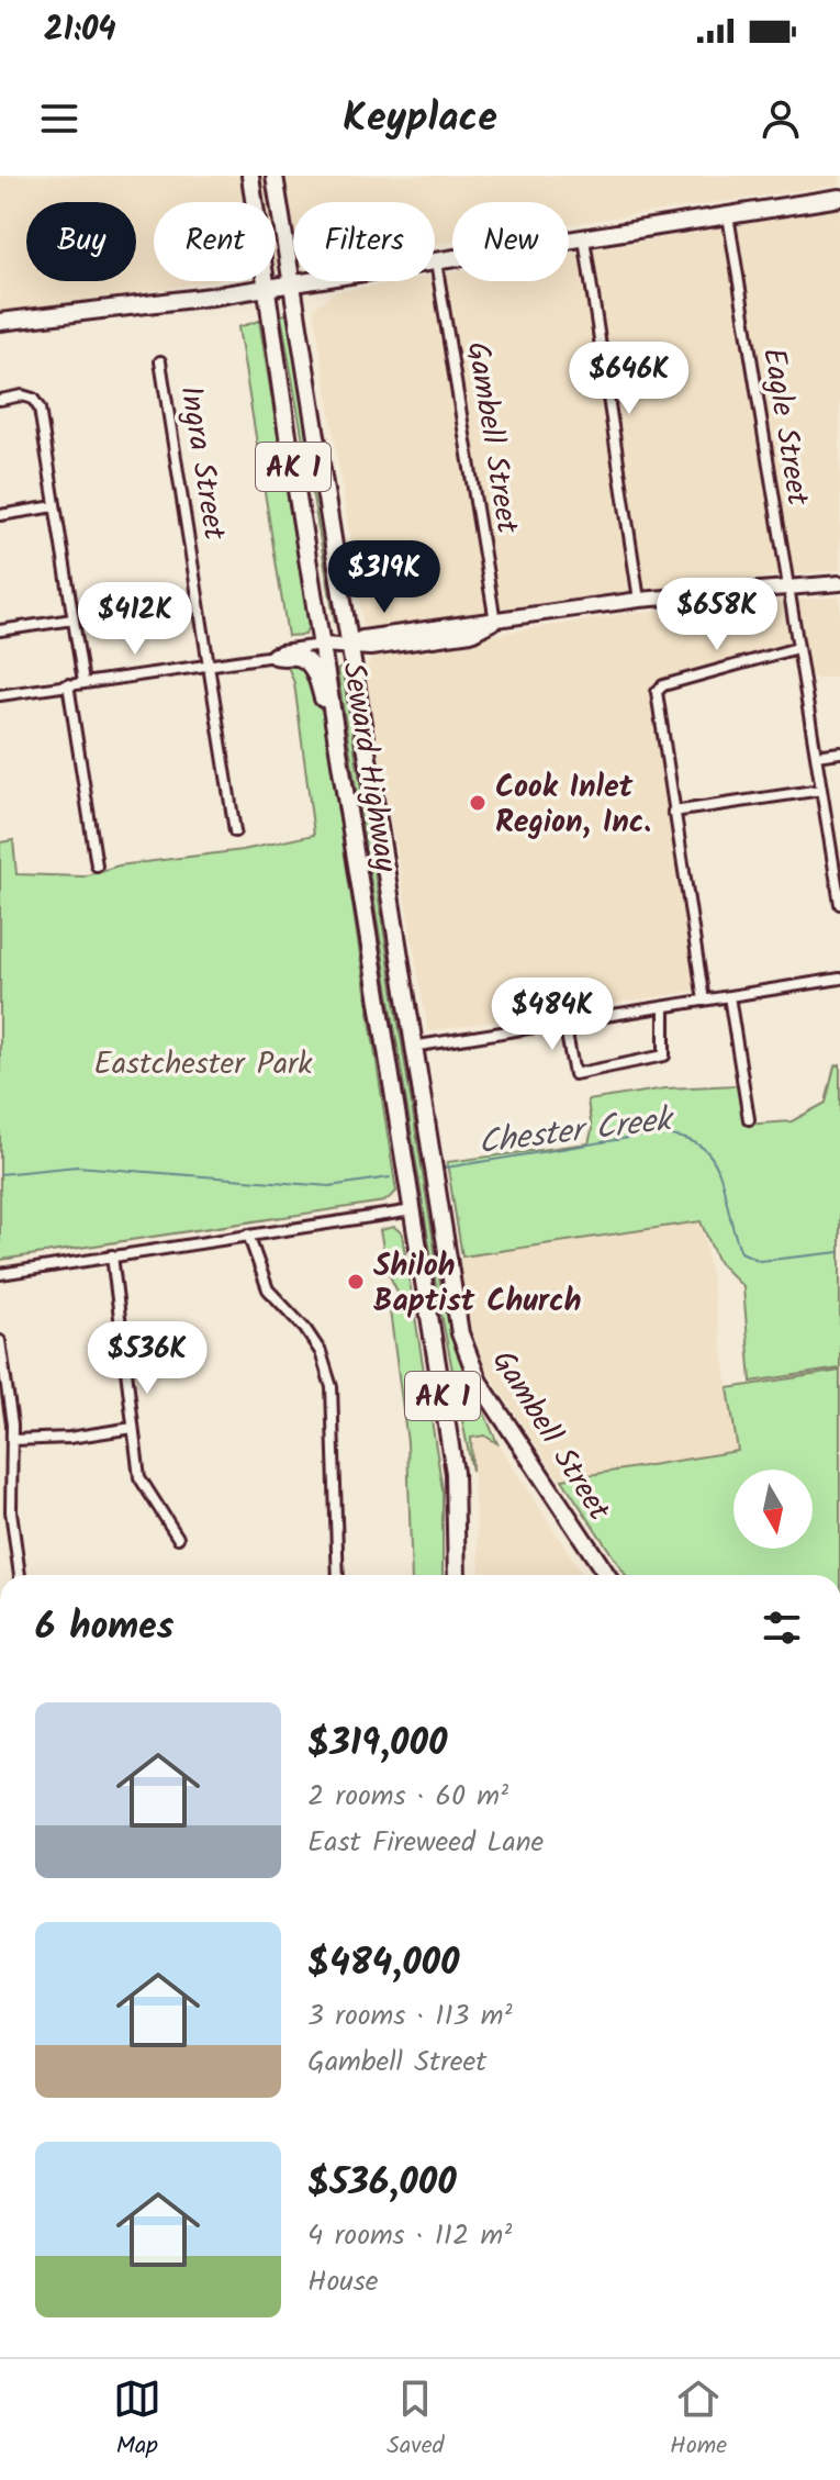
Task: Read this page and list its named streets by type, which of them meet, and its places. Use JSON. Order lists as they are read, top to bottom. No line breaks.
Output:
{"streets":{"main road":["Gambell Street","AK 1","Seward Highway"],"street":["Eagle Street","Ingra Street"]},"crossings":[["Gambell Street","Seward Highway"],["AK 1","Seward Highway"]],"water":["Chester Creek"],"parks":["Eastchester Park"],"places":["Cook Inlet Region, Inc.","Shiloh Baptist Church"],"north":"bottom","page":{"status":"21:04","header":"Keyplace","chip":["Buy","Rent","Filters","New"],"price":["$646K","$319K","$658K","$412K","$484K","$536K"],"heading":"6 homes","list":[{"name":"$319,000","note":"2 rooms · 60 m² · East Fireweed Lane"},{"name":"$484,000","note":"3 rooms · 113 m² · Gambell Street"},{"name":"$536,000","note":"4 rooms · 112 m² · House"}],"tabs":["Map","Saved","Home"]}}
